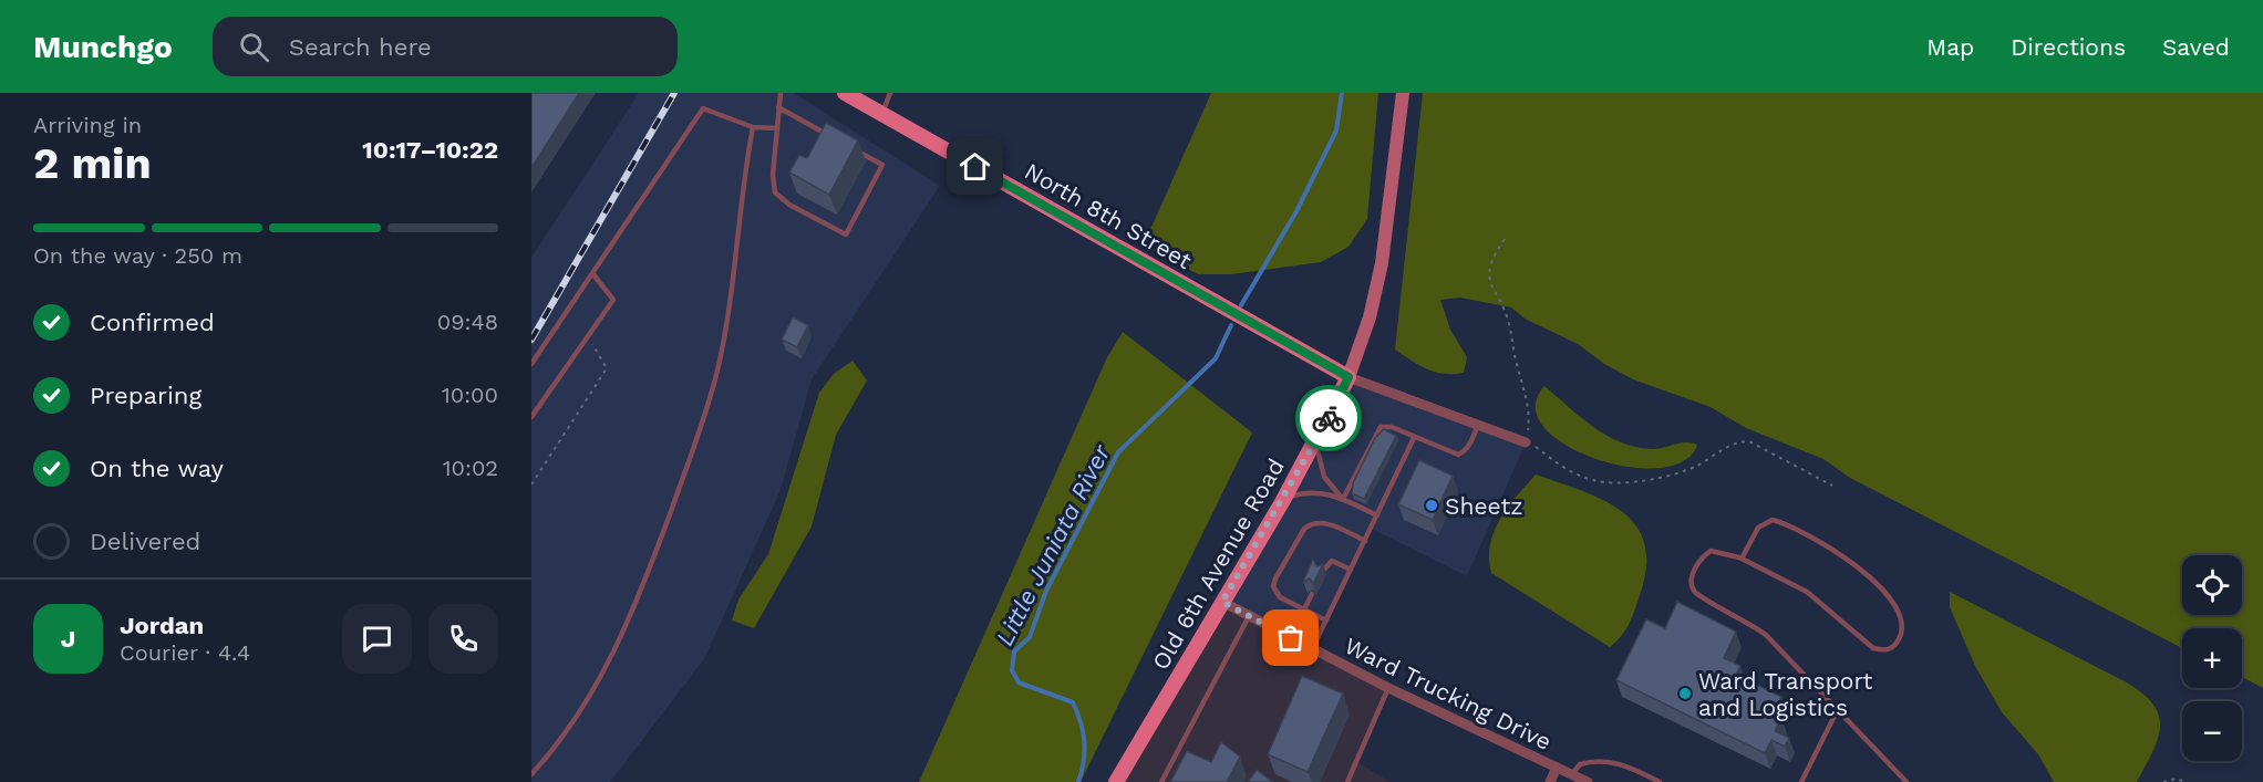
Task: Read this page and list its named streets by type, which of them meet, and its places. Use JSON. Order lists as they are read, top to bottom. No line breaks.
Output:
{"streets":{"main road":["North 8th Street","Old 6th Avenue Road"],"street":["Ward Trucking Drive"]},"crossings":[["North 8th Street","Old 6th Avenue Road"],["Old 6th Avenue Road","Ward Trucking Drive"]],"water":["Little Juniata River"],"places":["Sheetz","Ward Transport and Logistics"],"page":{"header":"Munchgo","search":"Search here","nav":["Map","Directions","Saved"],"heading":["2 min","Arriving in","10:17–10:22"],"panel":["Jordan","Courier · 4.4"],"bar":"On the way · 250 m","list":[["Confirmed","09:48"],["Preparing","10:00"],["On the way","10:02"],"Delivered"],"map_buttons":["+","−"],"round":"J"}}
